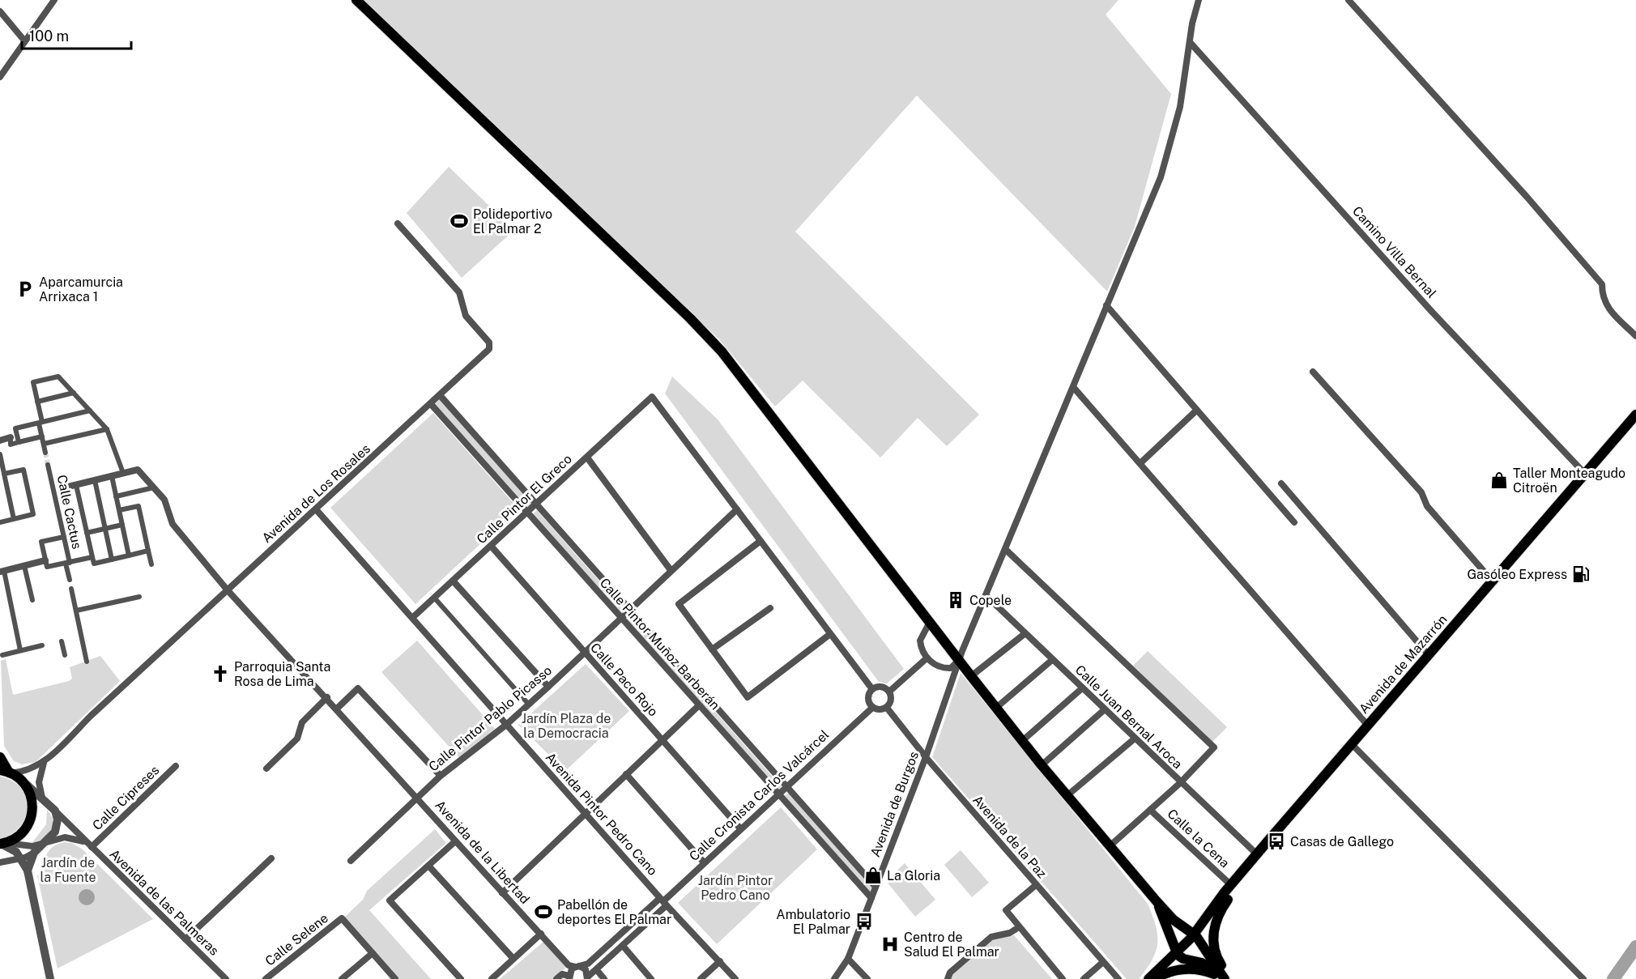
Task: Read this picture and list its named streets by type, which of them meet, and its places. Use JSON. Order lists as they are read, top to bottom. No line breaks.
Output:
{"streets":{"main road":["Avenida de Mazarrón"],"street":["Camino Villa Bernal","Avenida de Los Rosales","Calle Pintor El Greco","Calle Cactus","Calle Pintor Muñoz Barberán","Calle Paco Rojo","Calle Juan Bernal Aroca","Calle Pintor Pablo Picasso","Calle Cronista Carlos Valcárcel","Calle Cipreses","Avenida de Burgos","Avenida Pintor Pedro Cano","Avenida de la Paz","Calle la Cena","Avenida de la Libertad","Avenida de las Palmeras","Calle Selene"]},"crossings":[["Camino Villa Bernal","Avenida de Mazarrón"],["Camino Villa Bernal","Avenida de Burgos"],["Avenida de Los Rosales","Calle Pintor Muñoz Barberán"],["Avenida de Los Rosales","Avenida Pintor Pedro Cano"],["Avenida de Los Rosales","Avenida de la Libertad"],["Calle Pintor El Greco","Calle Pintor Muñoz Barberán"],["Calle Pintor El Greco","Calle Paco Rojo"],["Calle Pintor El Greco","Calle Pintor Pablo Picasso"],["Calle Pintor El Greco","Avenida Pintor Pedro Cano"],["Calle Pintor Muñoz Barberán","Calle Pintor Pablo Picasso"],["Calle Pintor Muñoz Barberán","Calle Cronista Carlos Valcárcel"],["Calle Pintor Muñoz Barberán","Avenida de Burgos"],["Avenida de Mazarrón","Calle Juan Bernal Aroca"],["Avenida de Mazarrón","Calle la Cena"],["Calle Paco Rojo","Calle Pintor Pablo Picasso"],["Calle Paco Rojo","Calle Cronista Carlos Valcárcel"],["Calle Juan Bernal Aroca","Avenida de Burgos"],["Calle Pintor Pablo Picasso","Avenida Pintor Pedro Cano"],["Calle Pintor Pablo Picasso","Avenida de la Libertad"],["Calle Cronista Carlos Valcárcel","Avenida Pintor Pedro Cano"],["Calle Cronista Carlos Valcárcel","Avenida de la Paz"],["Calle Cronista Carlos Valcárcel","Avenida de la Libertad"],["Calle Cipreses","Avenida de las Palmeras"],["Avenida de Burgos","Avenida de la Paz"]],"parks":["Jardín Plaza de la Democracia","Jardín de la Fuente","Jardín Pintor Pedro Cano"],"places":{"sports":["Polideportivo El Palmar 2","Pabellón de deportes El Palmar"],"parking":["Aparcamurcia Arrixaca 1"],"shop":["Taller Monteagudo Citroën","La Gloria"],"fuel station":["Gasóleo Express"],"building":["Copele"],"church":["Parroquia Santa Rosa de Lima"],"bus stop":["Casas de Gallego","Ambulatorio El Palmar"],"hospital":["Centro de Salud El Palmar"]},"scale_bar":"100 m"}
